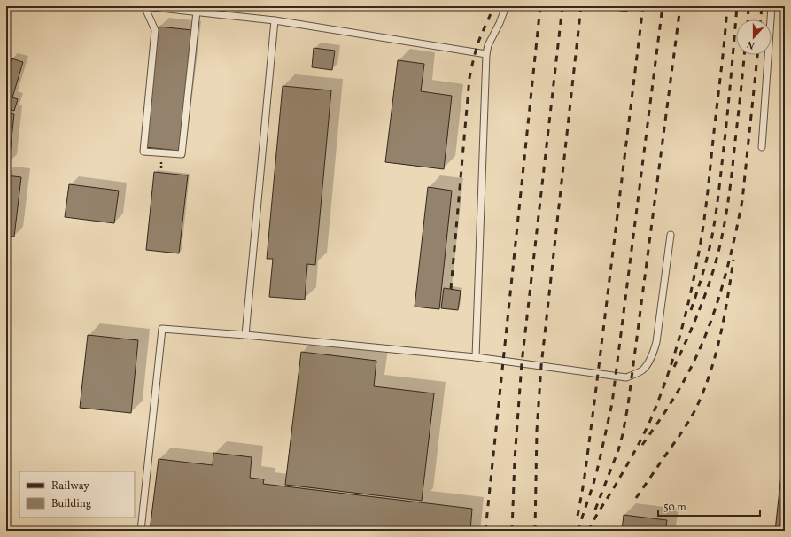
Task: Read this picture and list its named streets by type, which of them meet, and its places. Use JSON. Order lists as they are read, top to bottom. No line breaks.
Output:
{"legend":["Railway","Building"],"scale_bar":"50 m","north":"bottom"}
